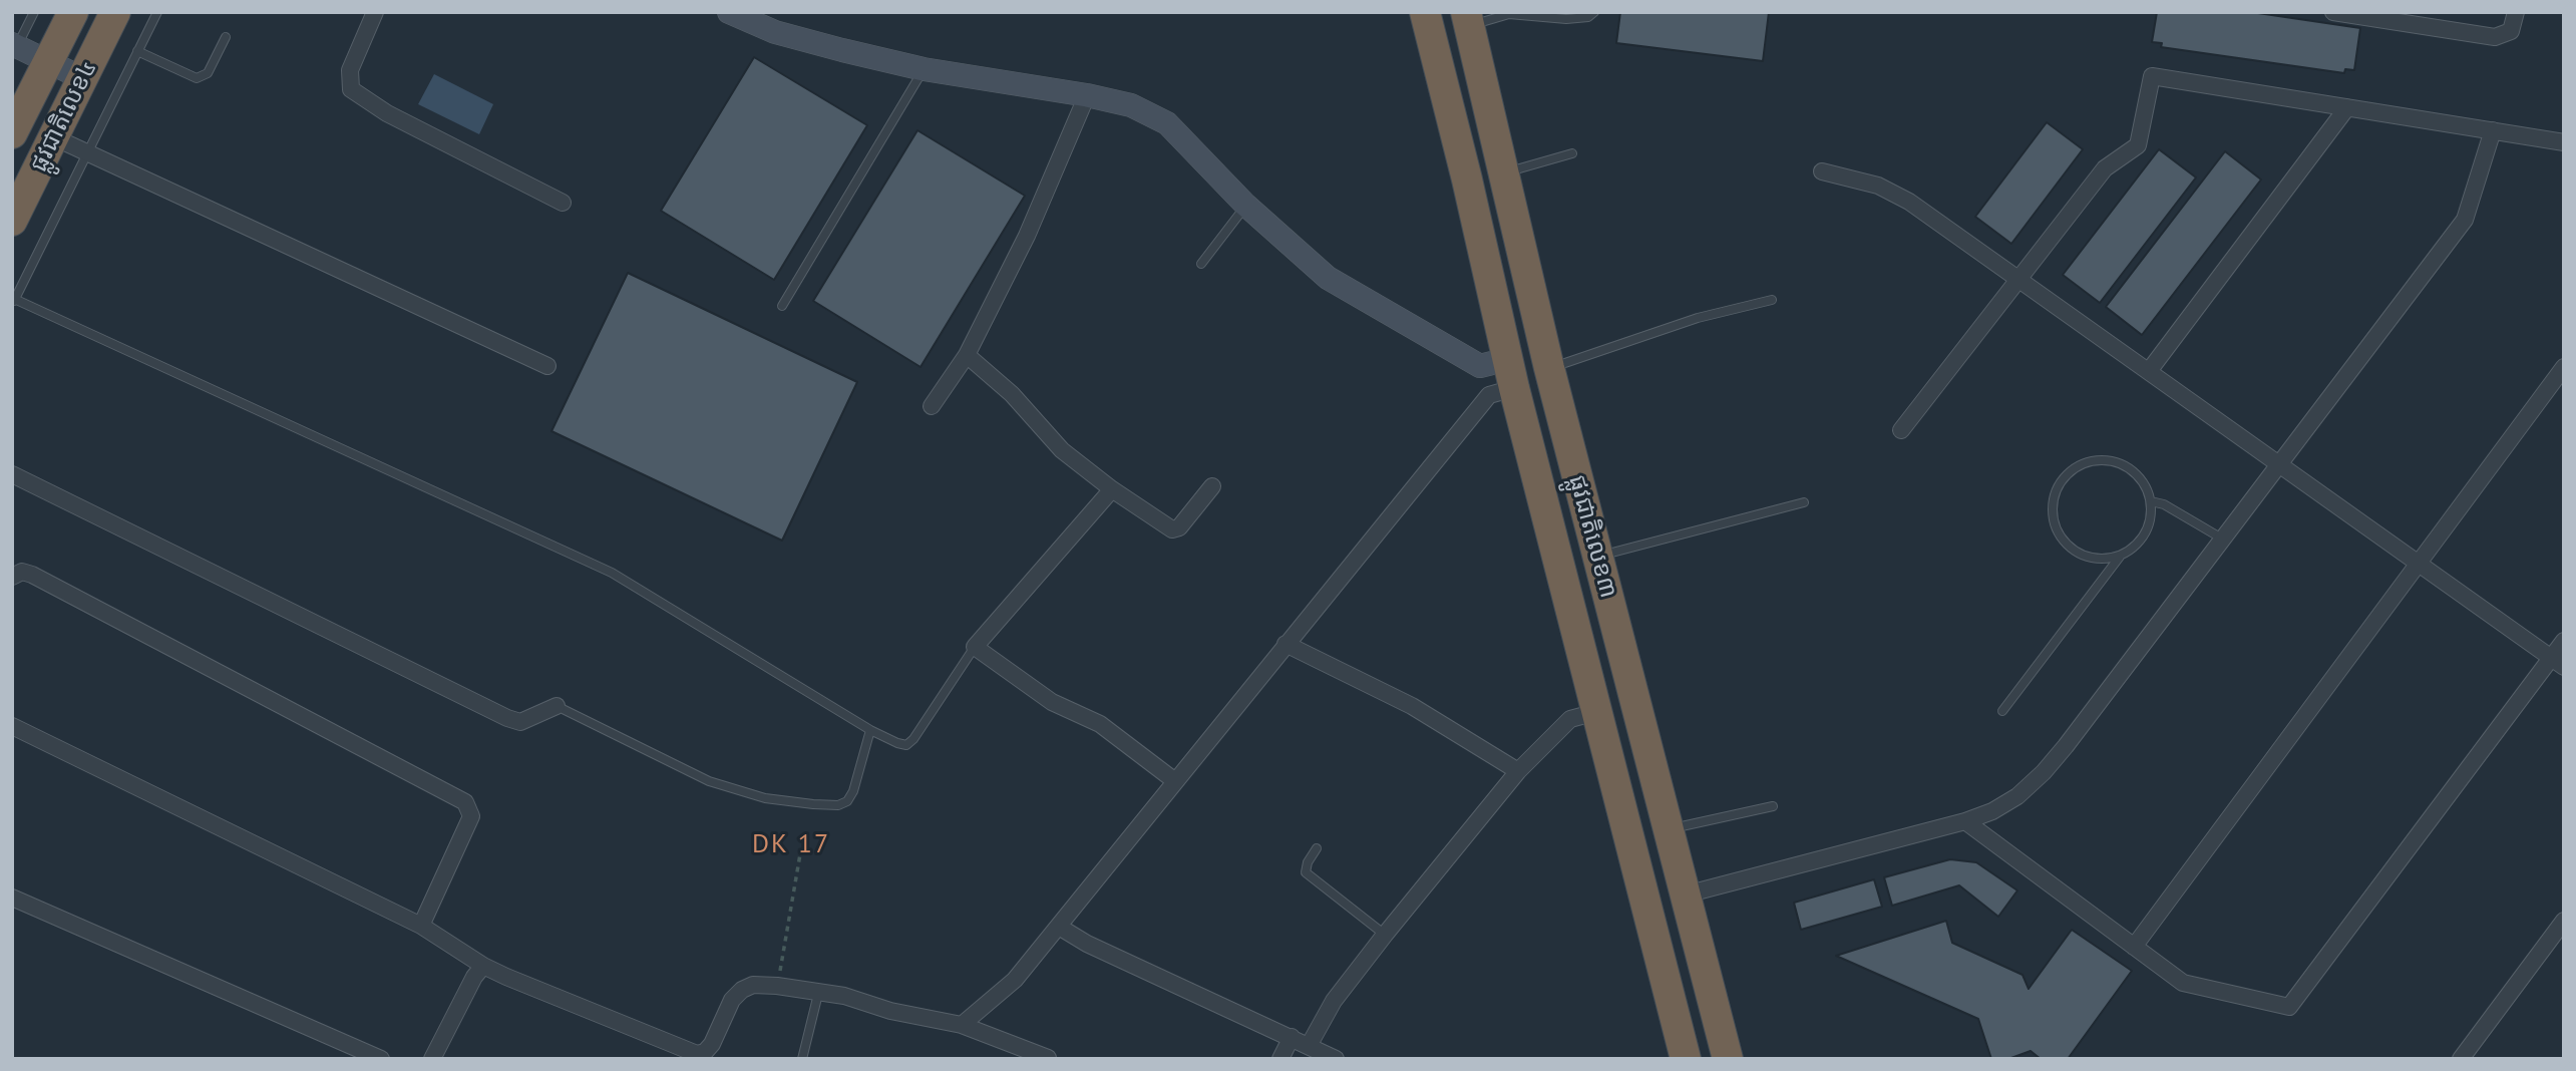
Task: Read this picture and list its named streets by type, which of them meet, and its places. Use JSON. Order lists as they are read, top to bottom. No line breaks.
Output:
{"streets":{"highway":["ផ្លូវជាតិលេខ៤","ផ្លូវជាតិលេខ៣"]},"districts":["DK 17"]}
